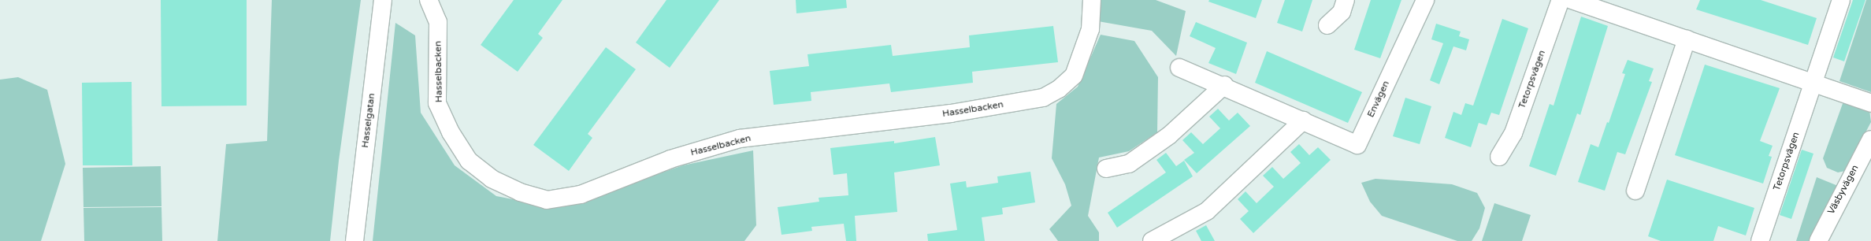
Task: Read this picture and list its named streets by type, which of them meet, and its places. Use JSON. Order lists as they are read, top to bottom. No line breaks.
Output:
{"streets":{"street":["Hasselbacken","Tetorpsvägen","Envägen","Hasselgatan","Väsbyvägen"]}}
